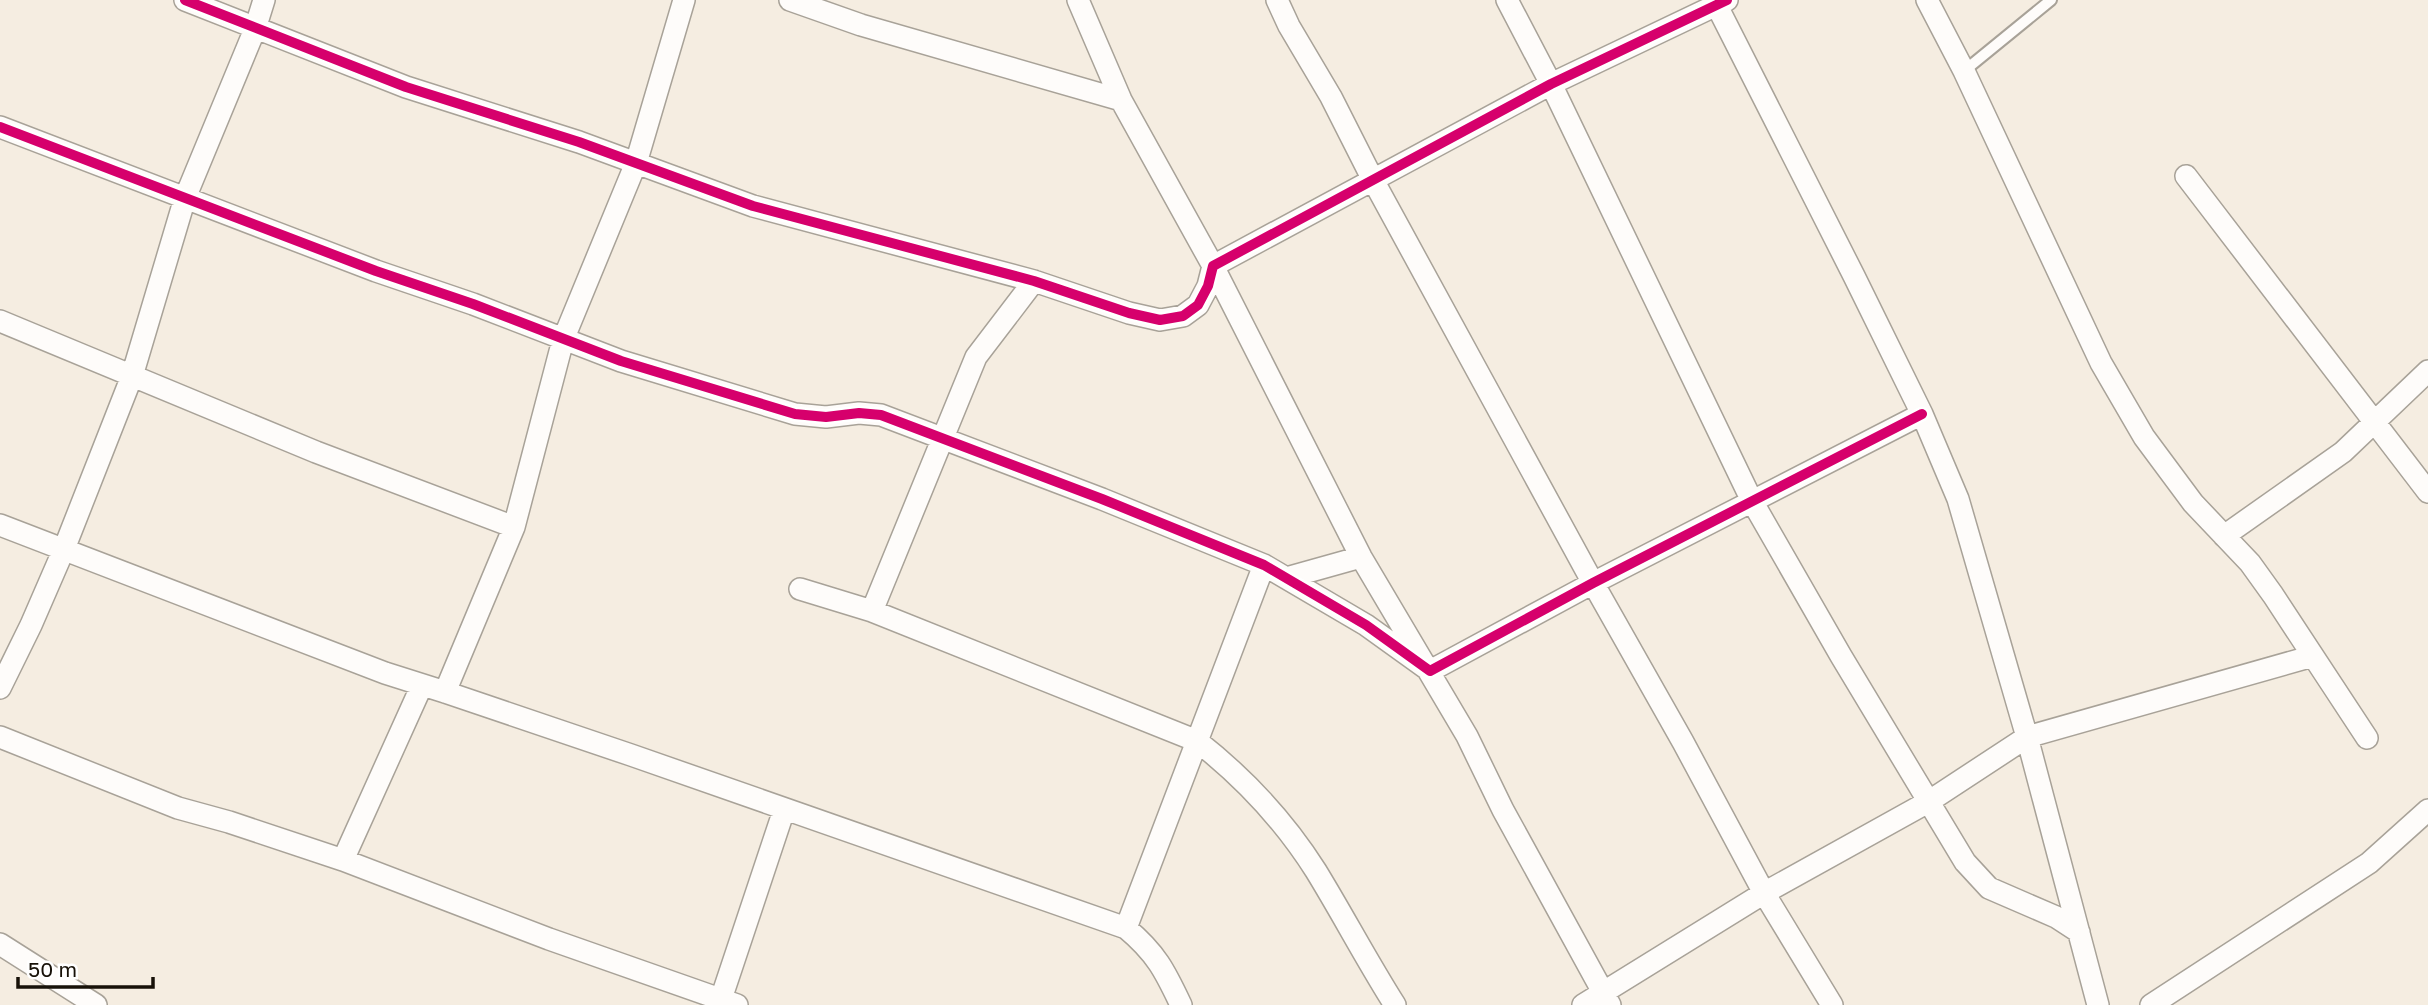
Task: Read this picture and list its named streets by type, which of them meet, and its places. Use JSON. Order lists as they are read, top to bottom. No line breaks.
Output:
{"scale_bar":"50 m"}
